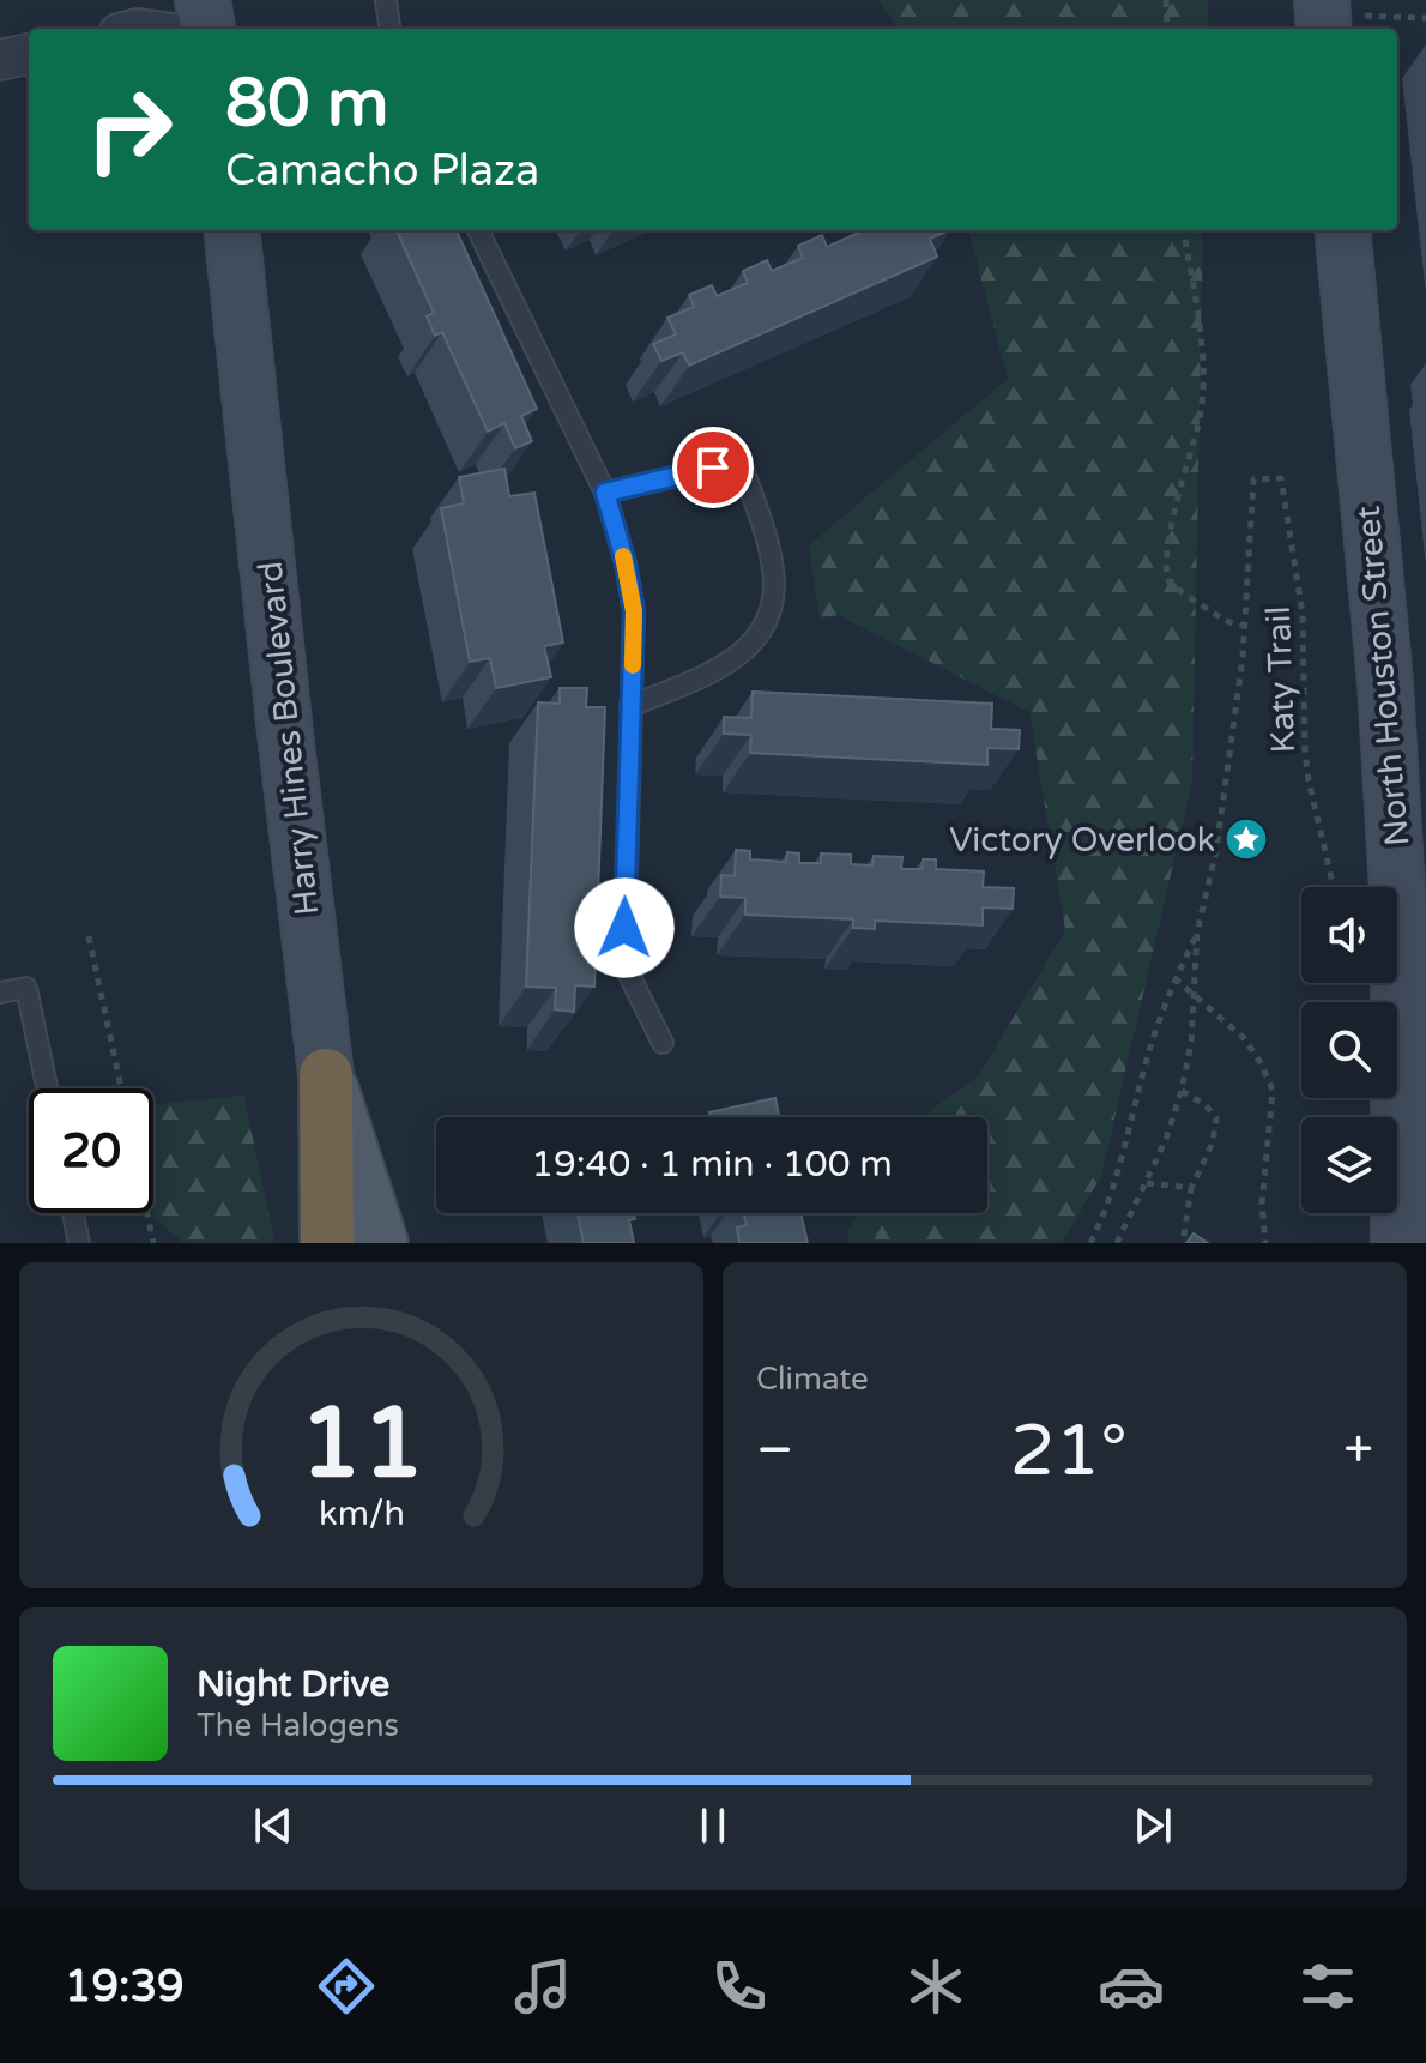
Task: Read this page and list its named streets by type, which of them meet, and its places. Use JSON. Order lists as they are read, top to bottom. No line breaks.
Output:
{"streets":{"main road":["Harry Hines Boulevard"],"street":["North Houston Street"],"path":["Katy Trail"]},"places":{"place":["Victory Overlook"]},"page":{"turn":["80 m","Camacho Plaza"],"limit":"20","trip":"19:40 · 1 min · 100 m","tile":"Climate","heat":["−","21°","+"],"song":["Night Drive","The Halogens"],"tabs":"19:39","gauge":["11","km/h"]}}
